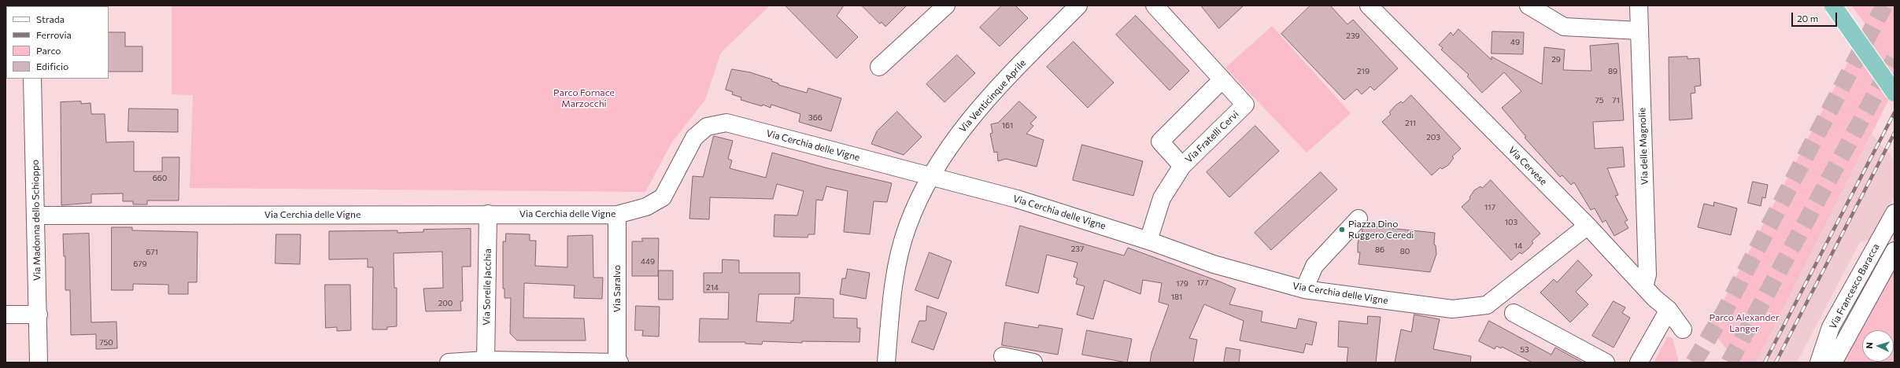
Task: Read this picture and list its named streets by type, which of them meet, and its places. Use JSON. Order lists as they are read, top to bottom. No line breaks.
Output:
{"streets":{"street":["Via Venticinque Aprile","Via Fratelli Cervi","Via Cerchia delle Vigne","Via delle Magnolie","Via Cervese","Via Madonna dello Schioppo","Via Francesco Baracca","Via Sorelle Jacchia","Via Saralvo"]},"crossings":[["Via Venticinque Aprile","Via Cerchia delle Vigne"],["Via Fratelli Cervi","Via Cerchia delle Vigne"],["Via Cerchia delle Vigne","Via Cervese"],["Via Cerchia delle Vigne","Via Madonna dello Schioppo"],["Via Cerchia delle Vigne","Via Sorelle Jacchia"],["Via Cerchia delle Vigne","Via Saralvo"],["Via delle Magnolie","Via Cervese"]],"parks":["Parco Fornace Marzocchi","Parco Alexander Langer"],"places":["Piazza Dino Ruggero Ceredi"],"house_numbers":["239","49","29","219","89","75","71","366","211","161","203","660","117","103","14","237","86","80","671","449","679","177","179","214","181","200","750","53"],"legend":["Strada","Ferrovia","Parco","Edificio"],"scale_bar":"20 m","north":"left"}
